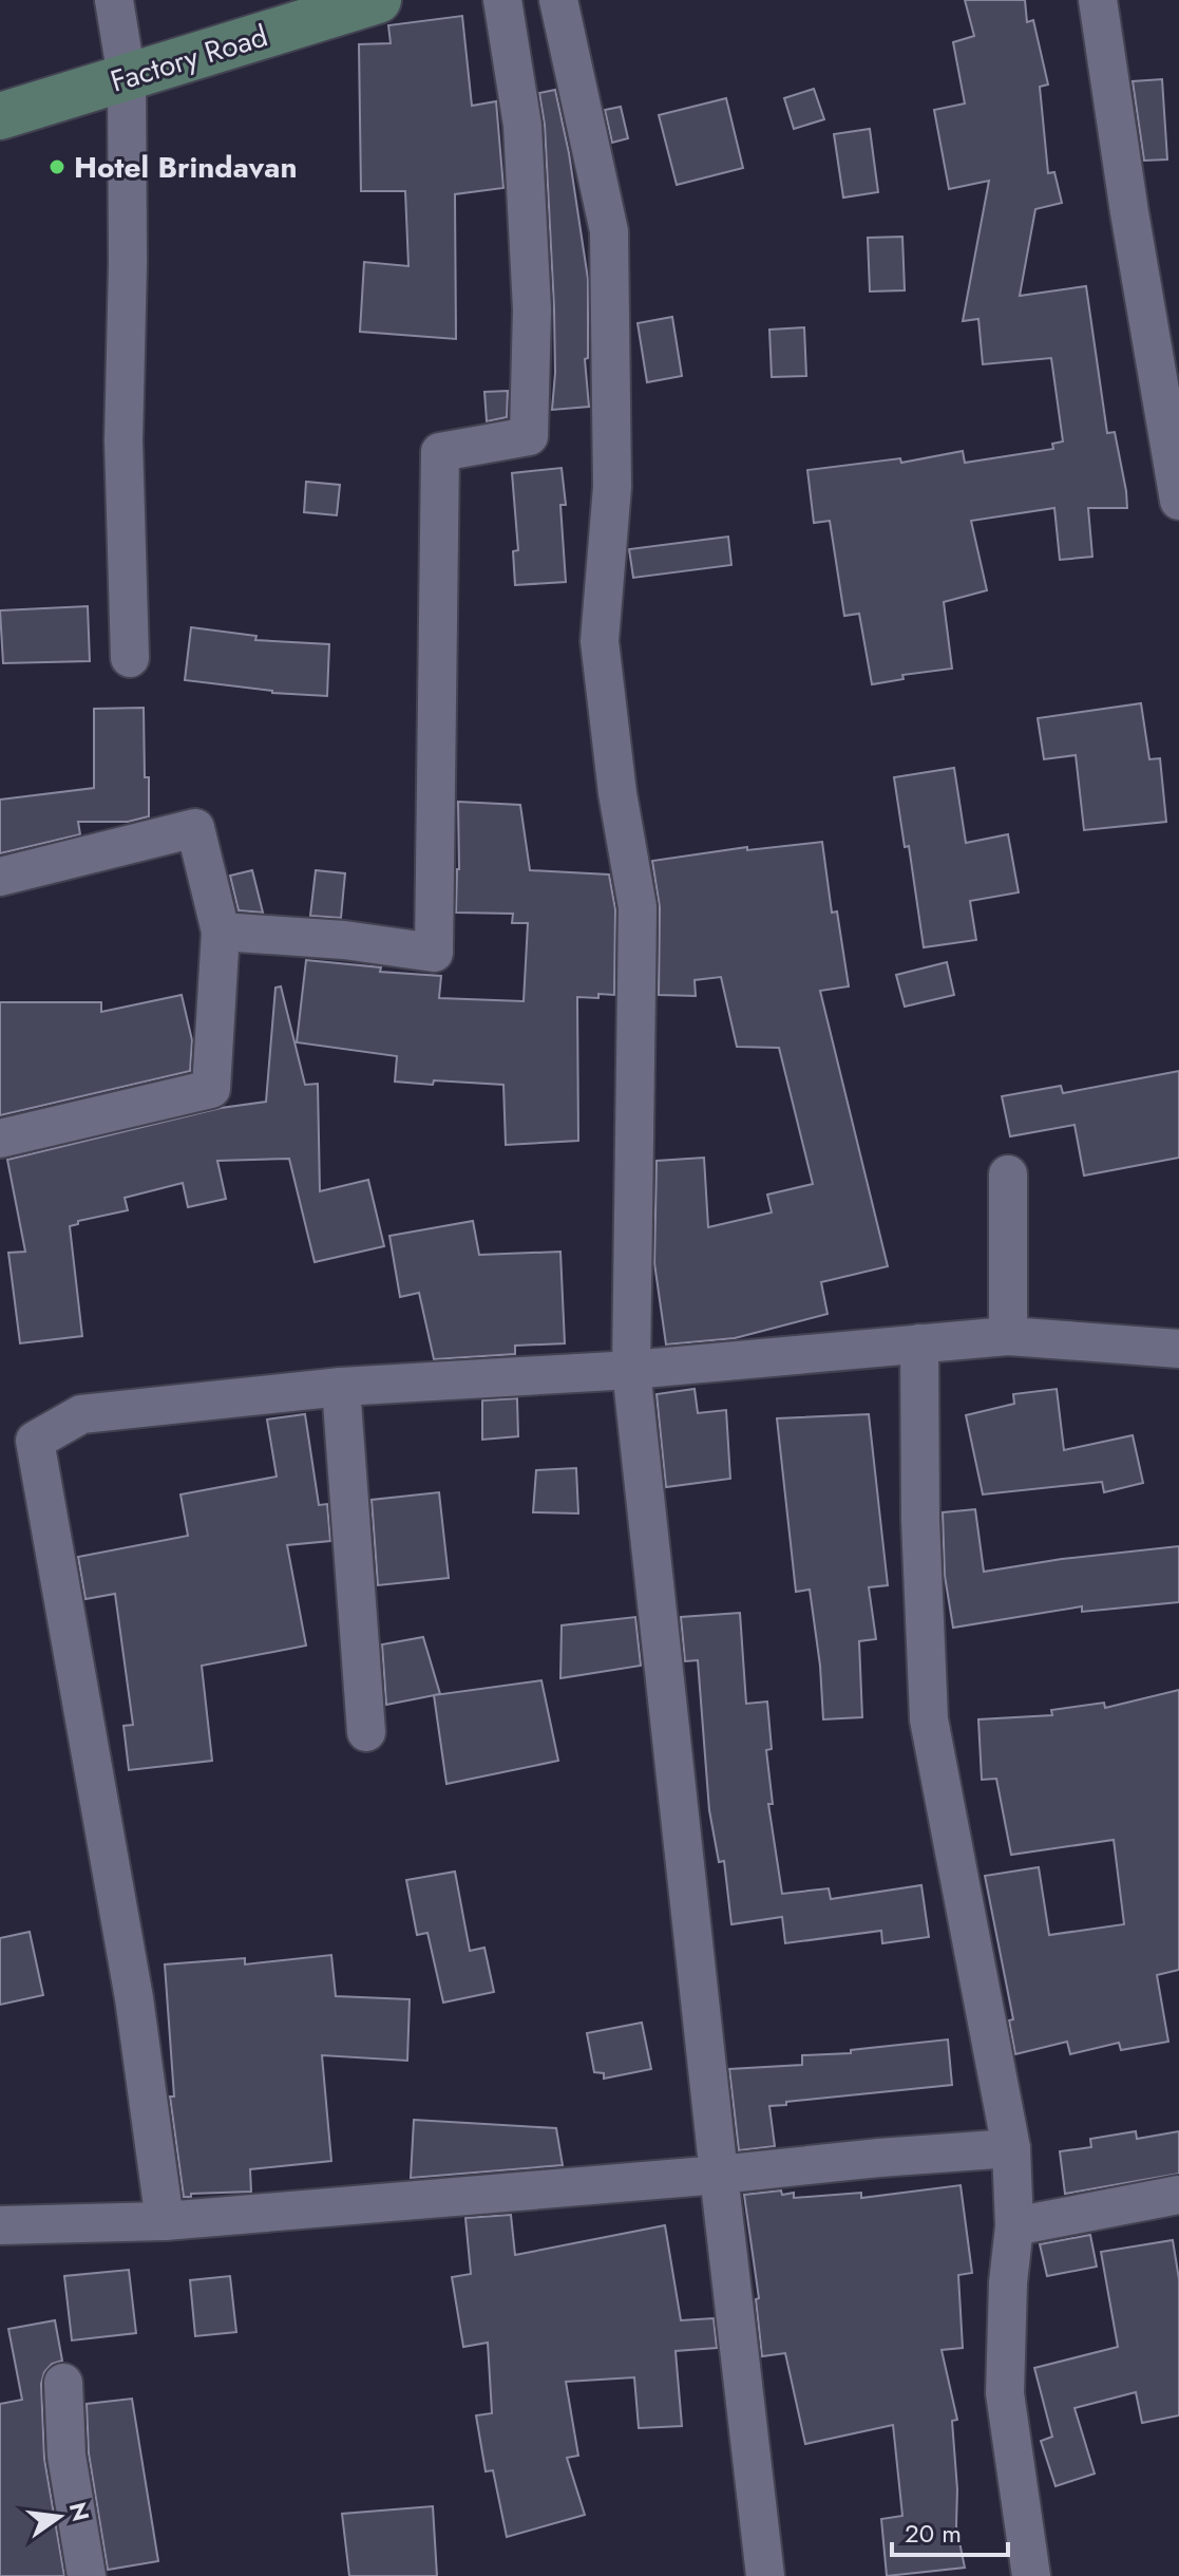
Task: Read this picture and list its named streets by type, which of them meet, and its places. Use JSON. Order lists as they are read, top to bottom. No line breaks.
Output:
{"streets":{"main road":["Factory Road"]},"places":["Hotel Brindavan"],"scale_bar":"20 m","north":"right"}
